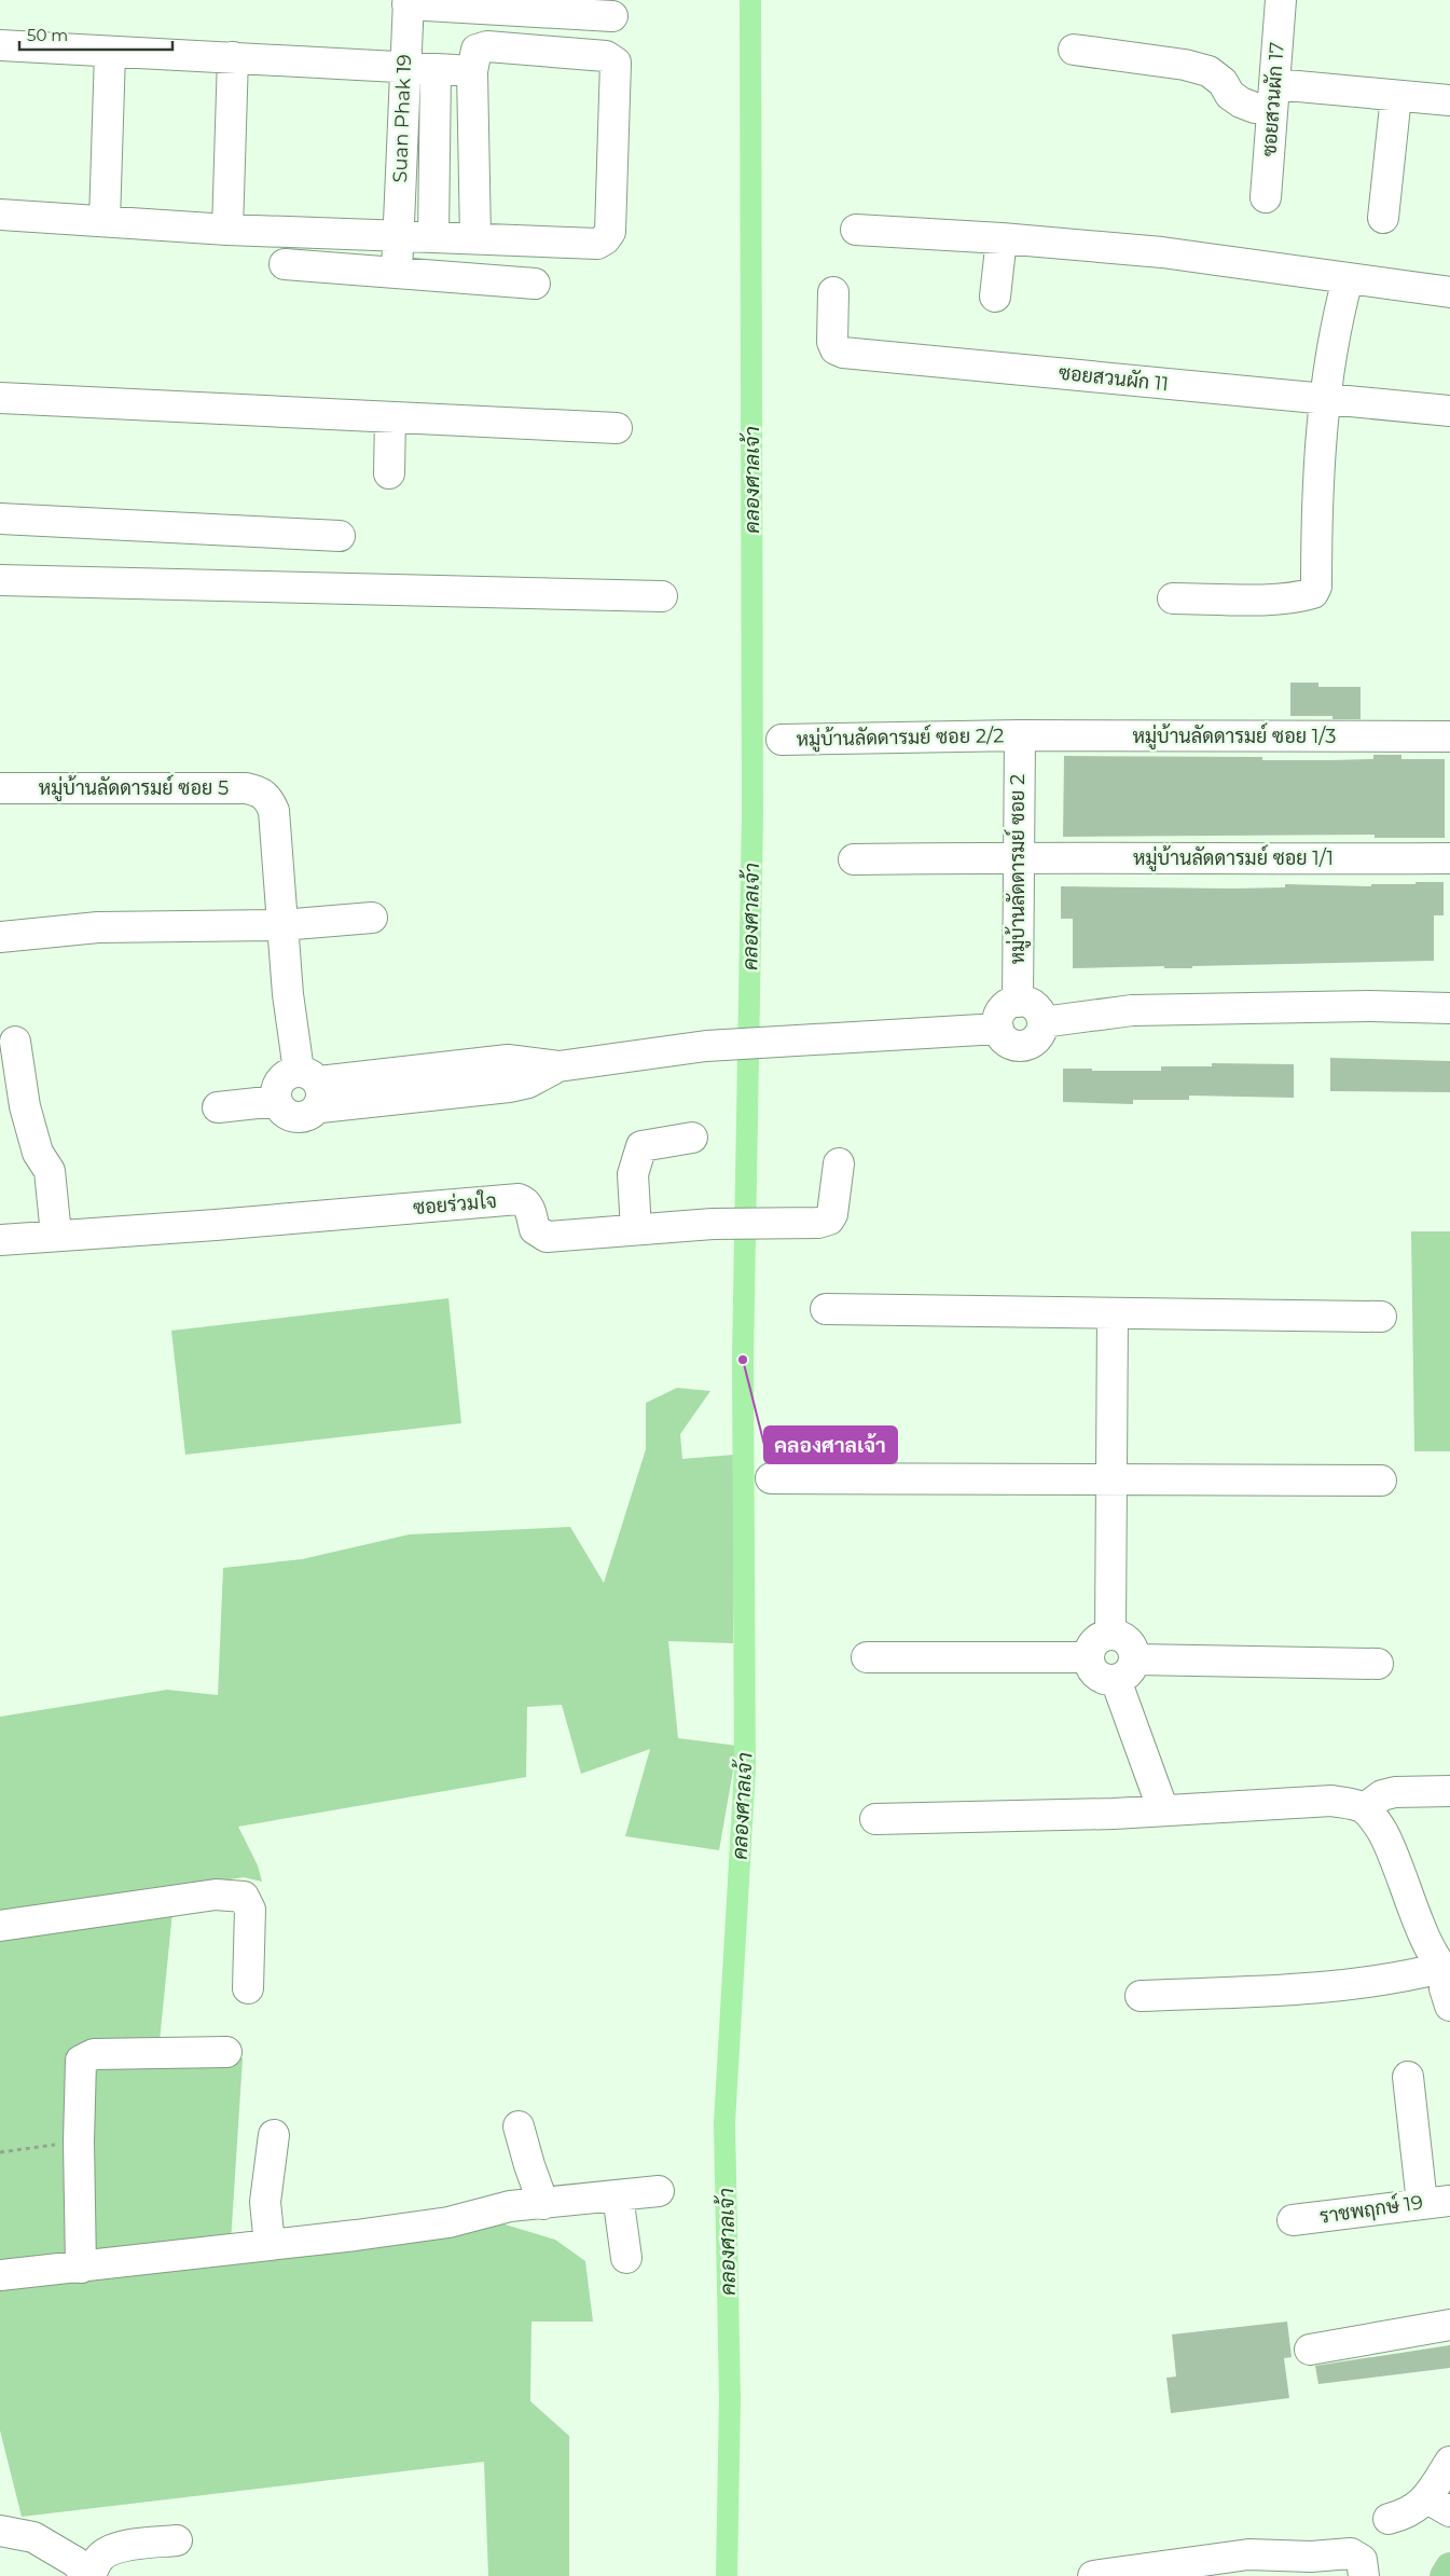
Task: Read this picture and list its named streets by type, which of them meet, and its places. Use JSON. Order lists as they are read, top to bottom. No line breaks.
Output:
{"streets":{"street":["ซอยสวนผัก 17","Suan Phak 19","ซอยสวนผัก 11","หมู่บ้านลัดดารมย์ ซอย 1/3","หมู่บ้านลัดดารมย์ ซอย 2/2","หมู่บ้านลัดดารมย์ ซอย 5","หมู่บ้านลัดดารมย์ ซอย 1/1","หมู่บ้านลัดดารมย์ ซอย 2","ซอยร่วมใจ","ราชพฤกษ์ 19"]},"crossings":[["หมู่บ้านลัดดารมย์ ซอย 1/3","หมู่บ้านลัดดารมย์ ซอย 2/2"],["หมู่บ้านลัดดารมย์ ซอย 1/3","หมู่บ้านลัดดารมย์ ซอย 2"],["หมู่บ้านลัดดารมย์ ซอย 2/2","หมู่บ้านลัดดารมย์ ซอย 2"],["หมู่บ้านลัดดารมย์ ซอย 1/1","หมู่บ้านลัดดารมย์ ซอย 2"]],"water":["คลองศาลเจ้า"],"places":["คลองศาลเจ้า"],"scale_bar":"50 m"}
